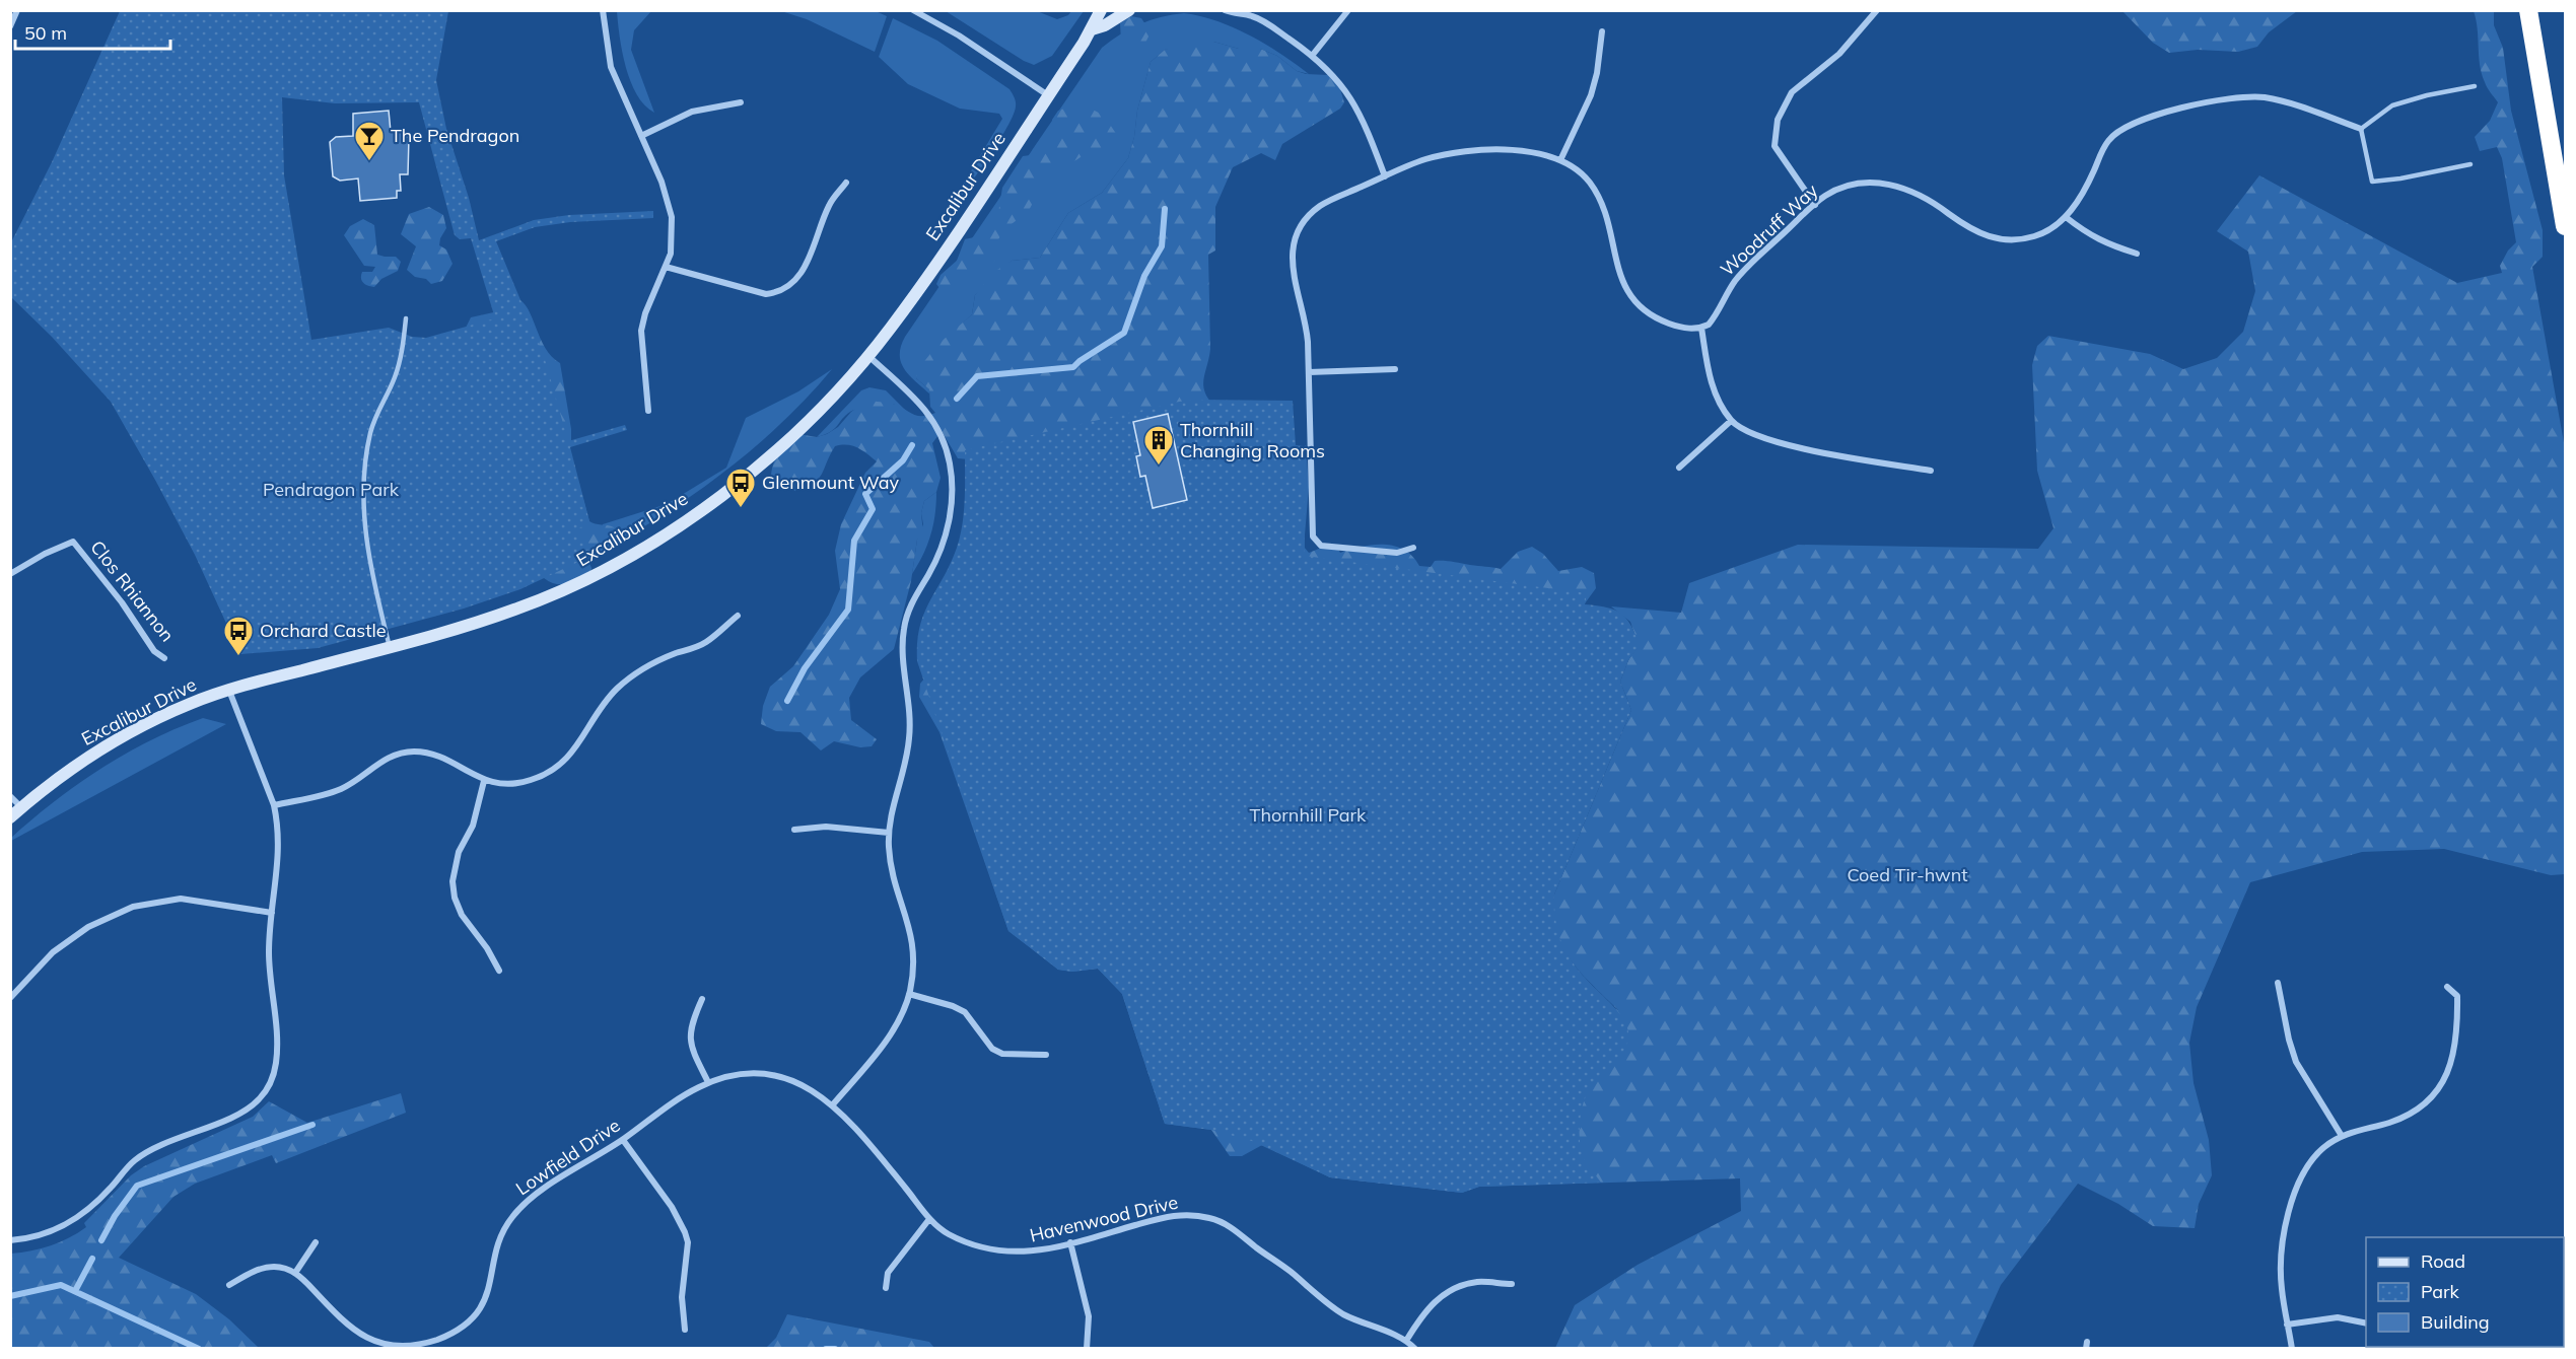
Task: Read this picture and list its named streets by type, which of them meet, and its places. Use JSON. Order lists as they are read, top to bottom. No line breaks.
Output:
{"streets":{"street":["Excalibur Drive","Woodruff Way","Clos Rhiannon","Lowfield Drive","Havenwood Drive"]},"crossings":[["Lowfield Drive","Havenwood Drive"]],"parks":["Pendragon Park","Thornhill Park","Coed Tir-hwnt"],"places":{"bar":["The Pendragon"],"building":["Thornhill Changing Rooms"],"bus stop":["Glenmount Way","Orchard Castle"]},"legend":["Road","Park","Building"],"scale_bar":"50 m"}
